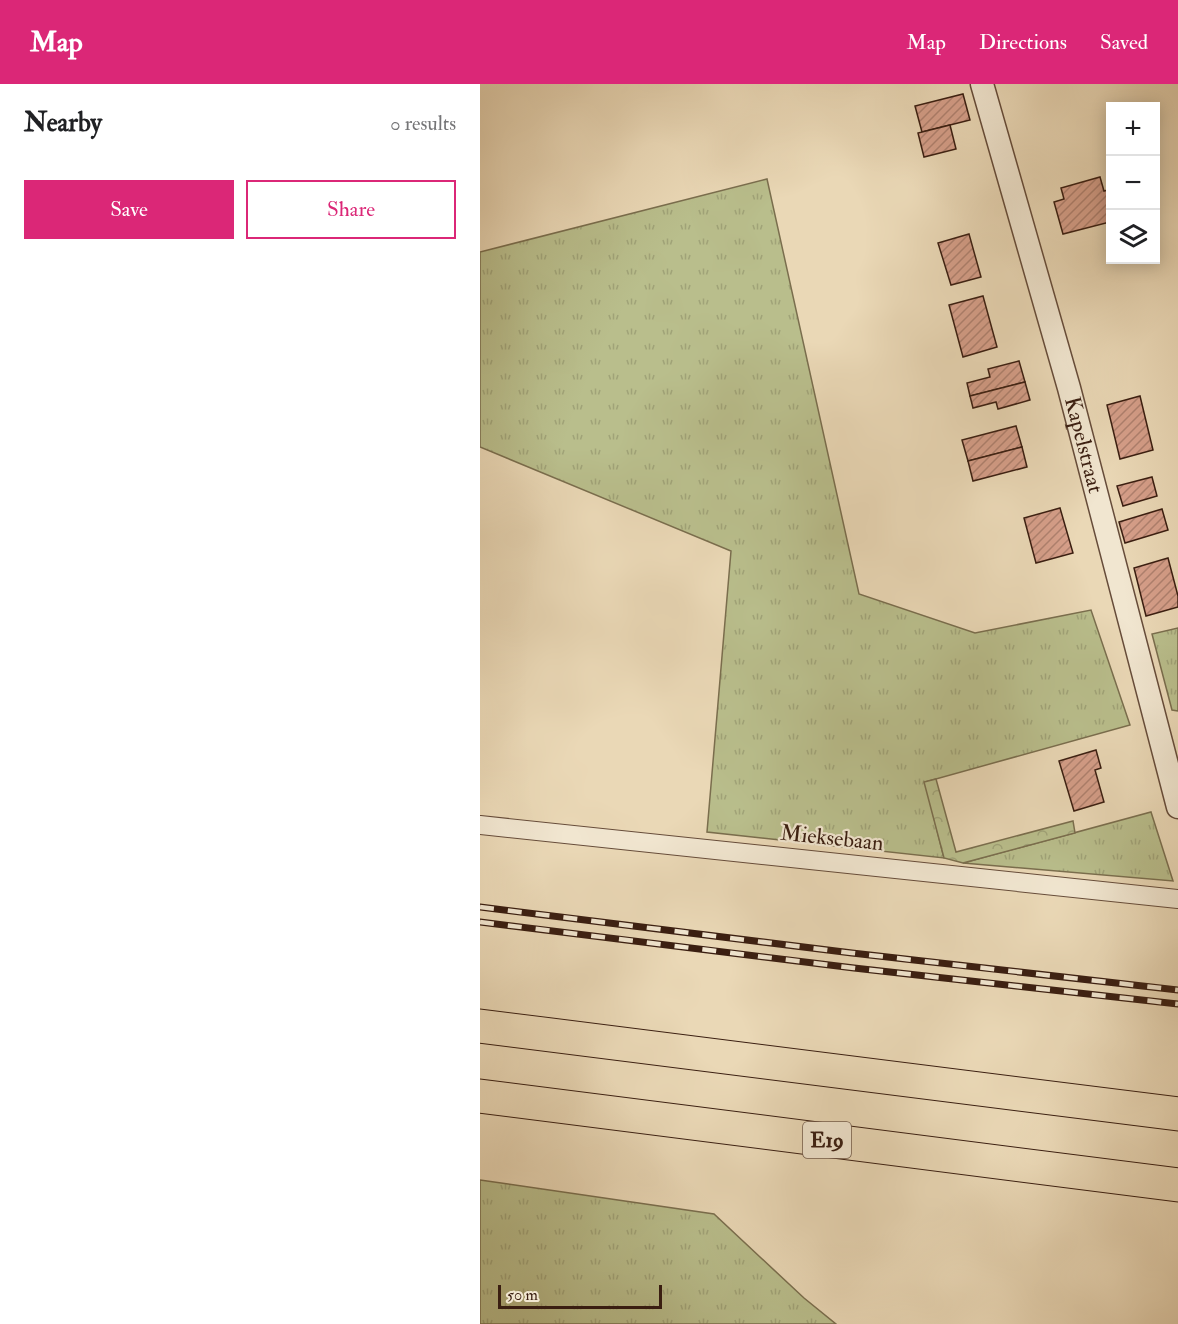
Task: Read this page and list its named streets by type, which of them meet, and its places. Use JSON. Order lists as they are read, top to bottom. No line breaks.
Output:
{"streets":{"highway":["E19"],"street":["Kapelstraat","Mieksebaan"]},"scale_bar":"50 m","page":{"header":"Map","nav":["Map","Directions","Saved"],"heading":["Nearby","0 results"],"map_buttons":["+","−"],"buttons":["Save","Share"],"scale":"50 m"}}
